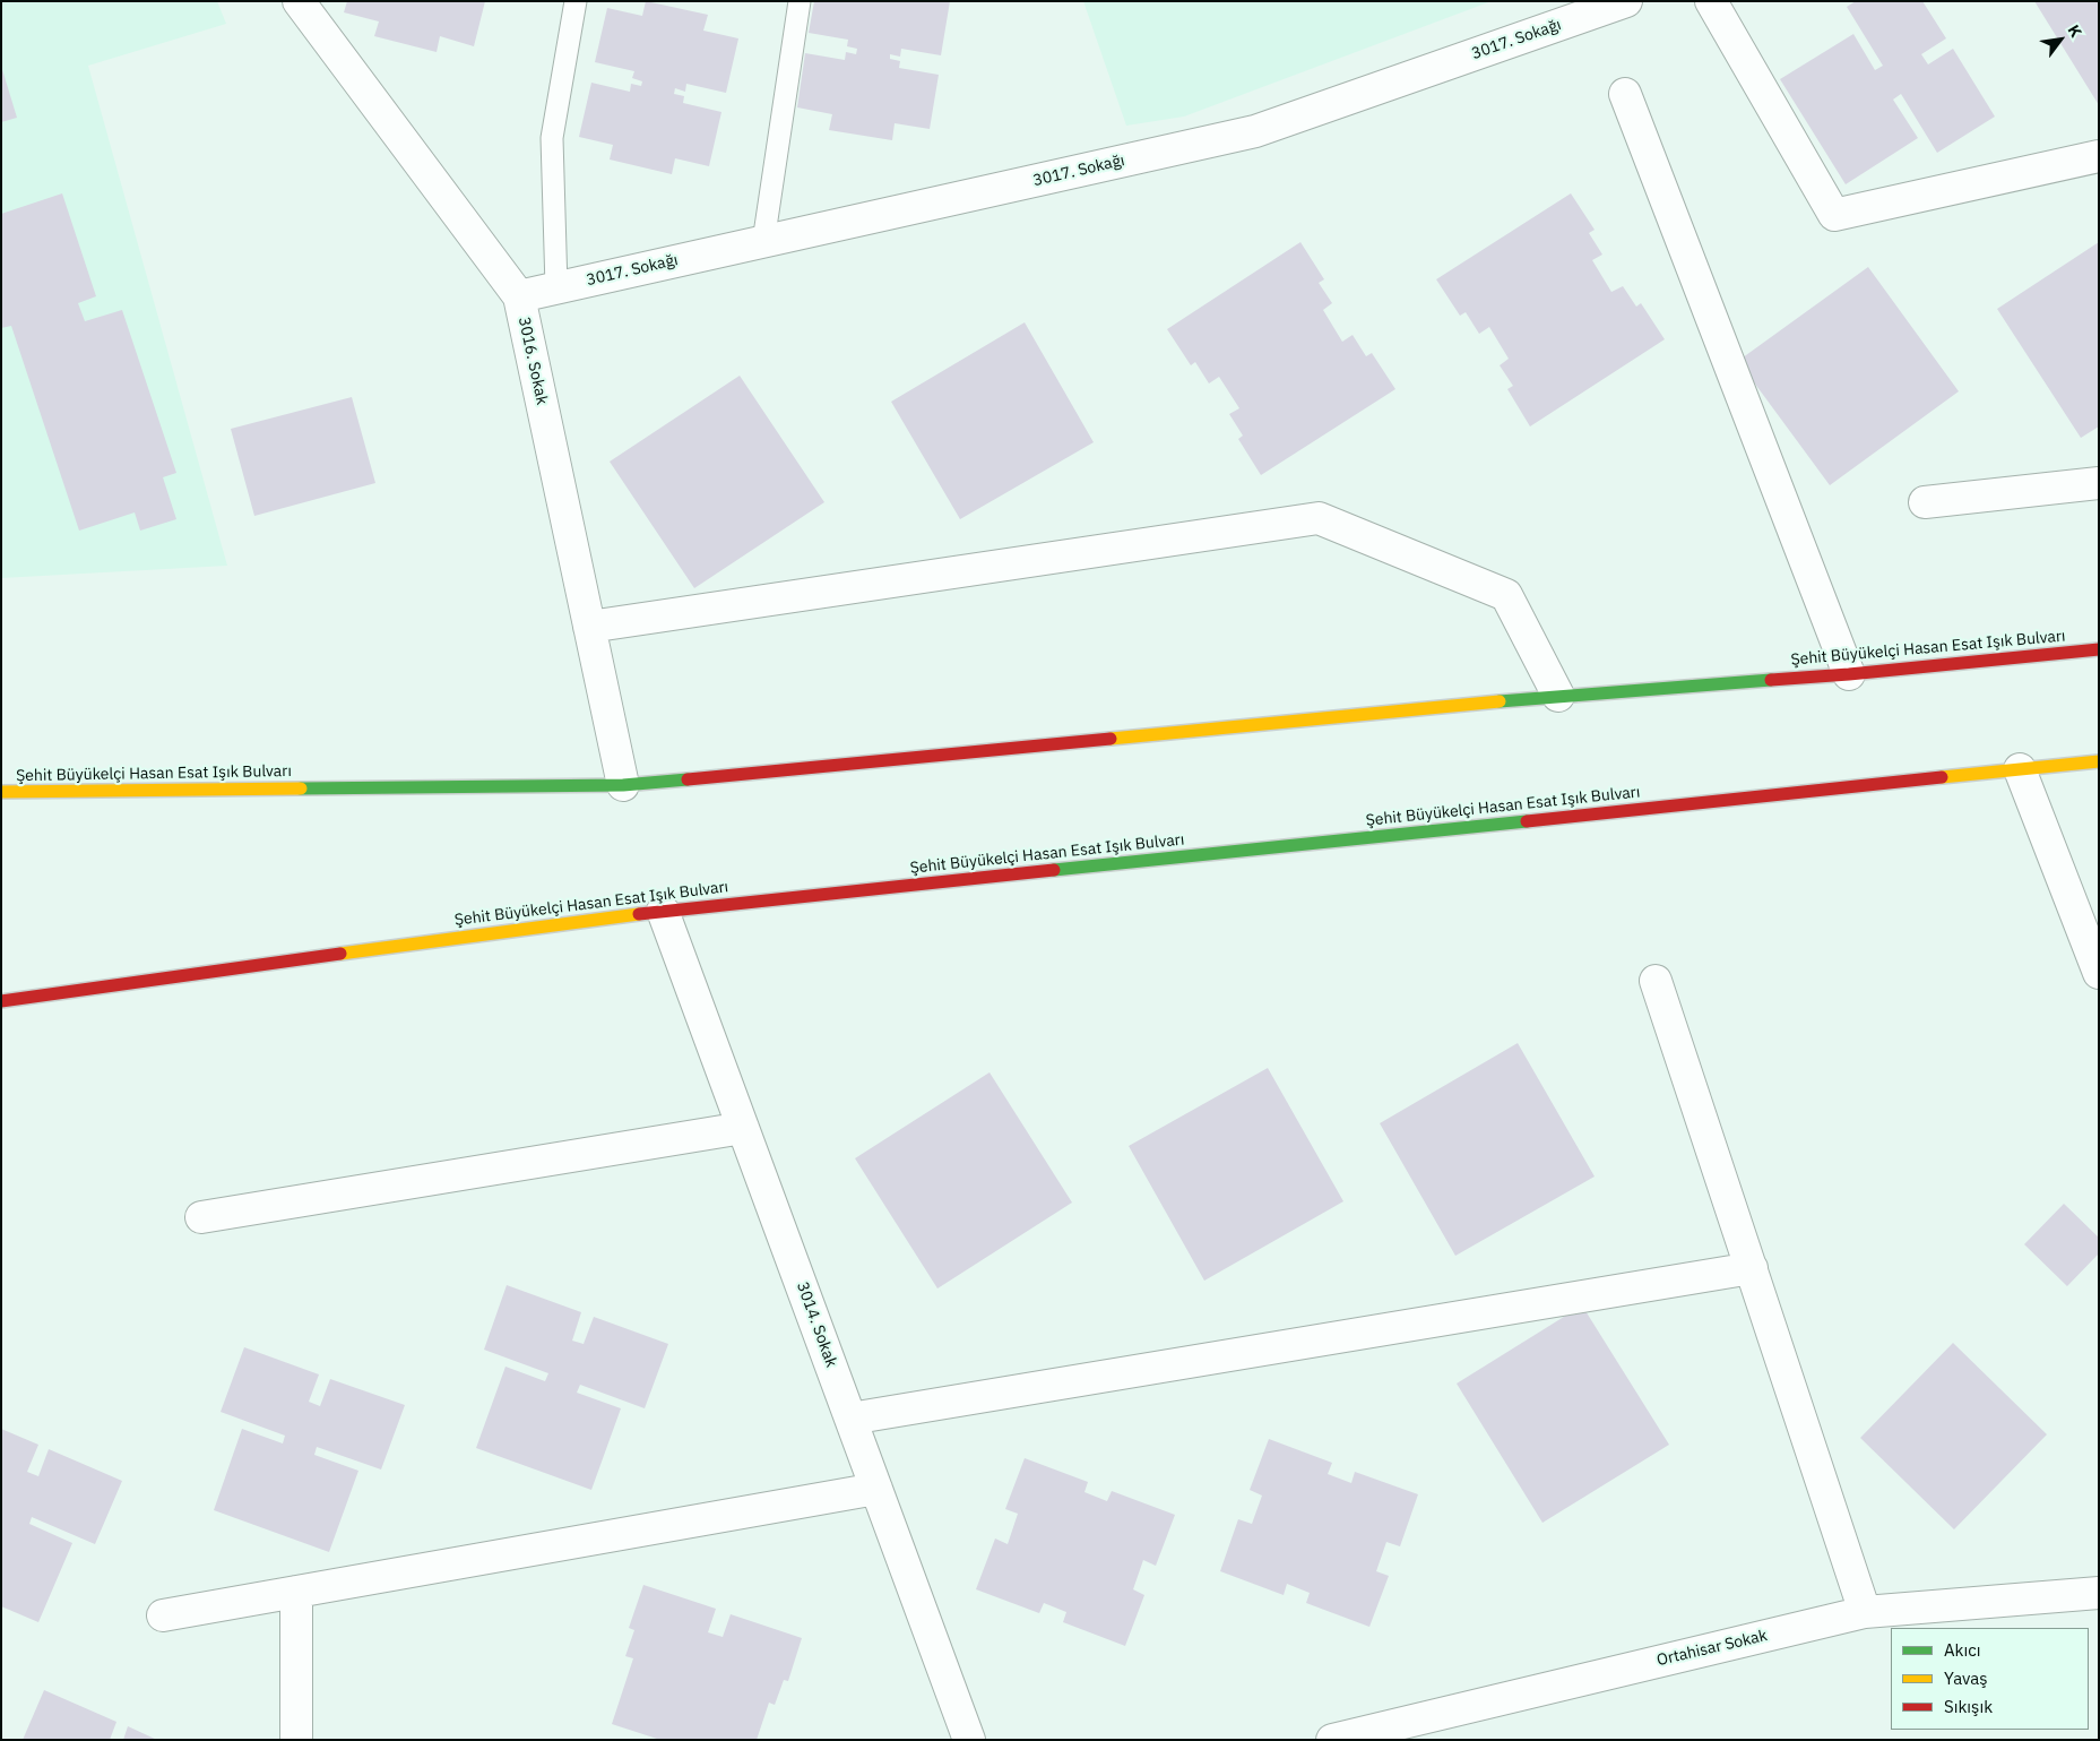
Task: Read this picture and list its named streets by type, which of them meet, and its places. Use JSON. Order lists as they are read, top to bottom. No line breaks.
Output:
{"streets":{"main road":["Şehit Büyükelçi Hasan Esat Işık Bulvarı"],"street":["3017. Sokağı","3016. Sokak","3014. Sokak","Ortahisar Sokak"]},"crossings":[["3017. Sokağı","3016. Sokak"],["3016. Sokak","Şehit Büyükelçi Hasan Esat Işık Bulvarı"],["Şehit Büyükelçi Hasan Esat Işık Bulvarı","3014. Sokak"]],"legend":["Akıcı","Yavaş","Sıkışık"],"north":"top right"}
